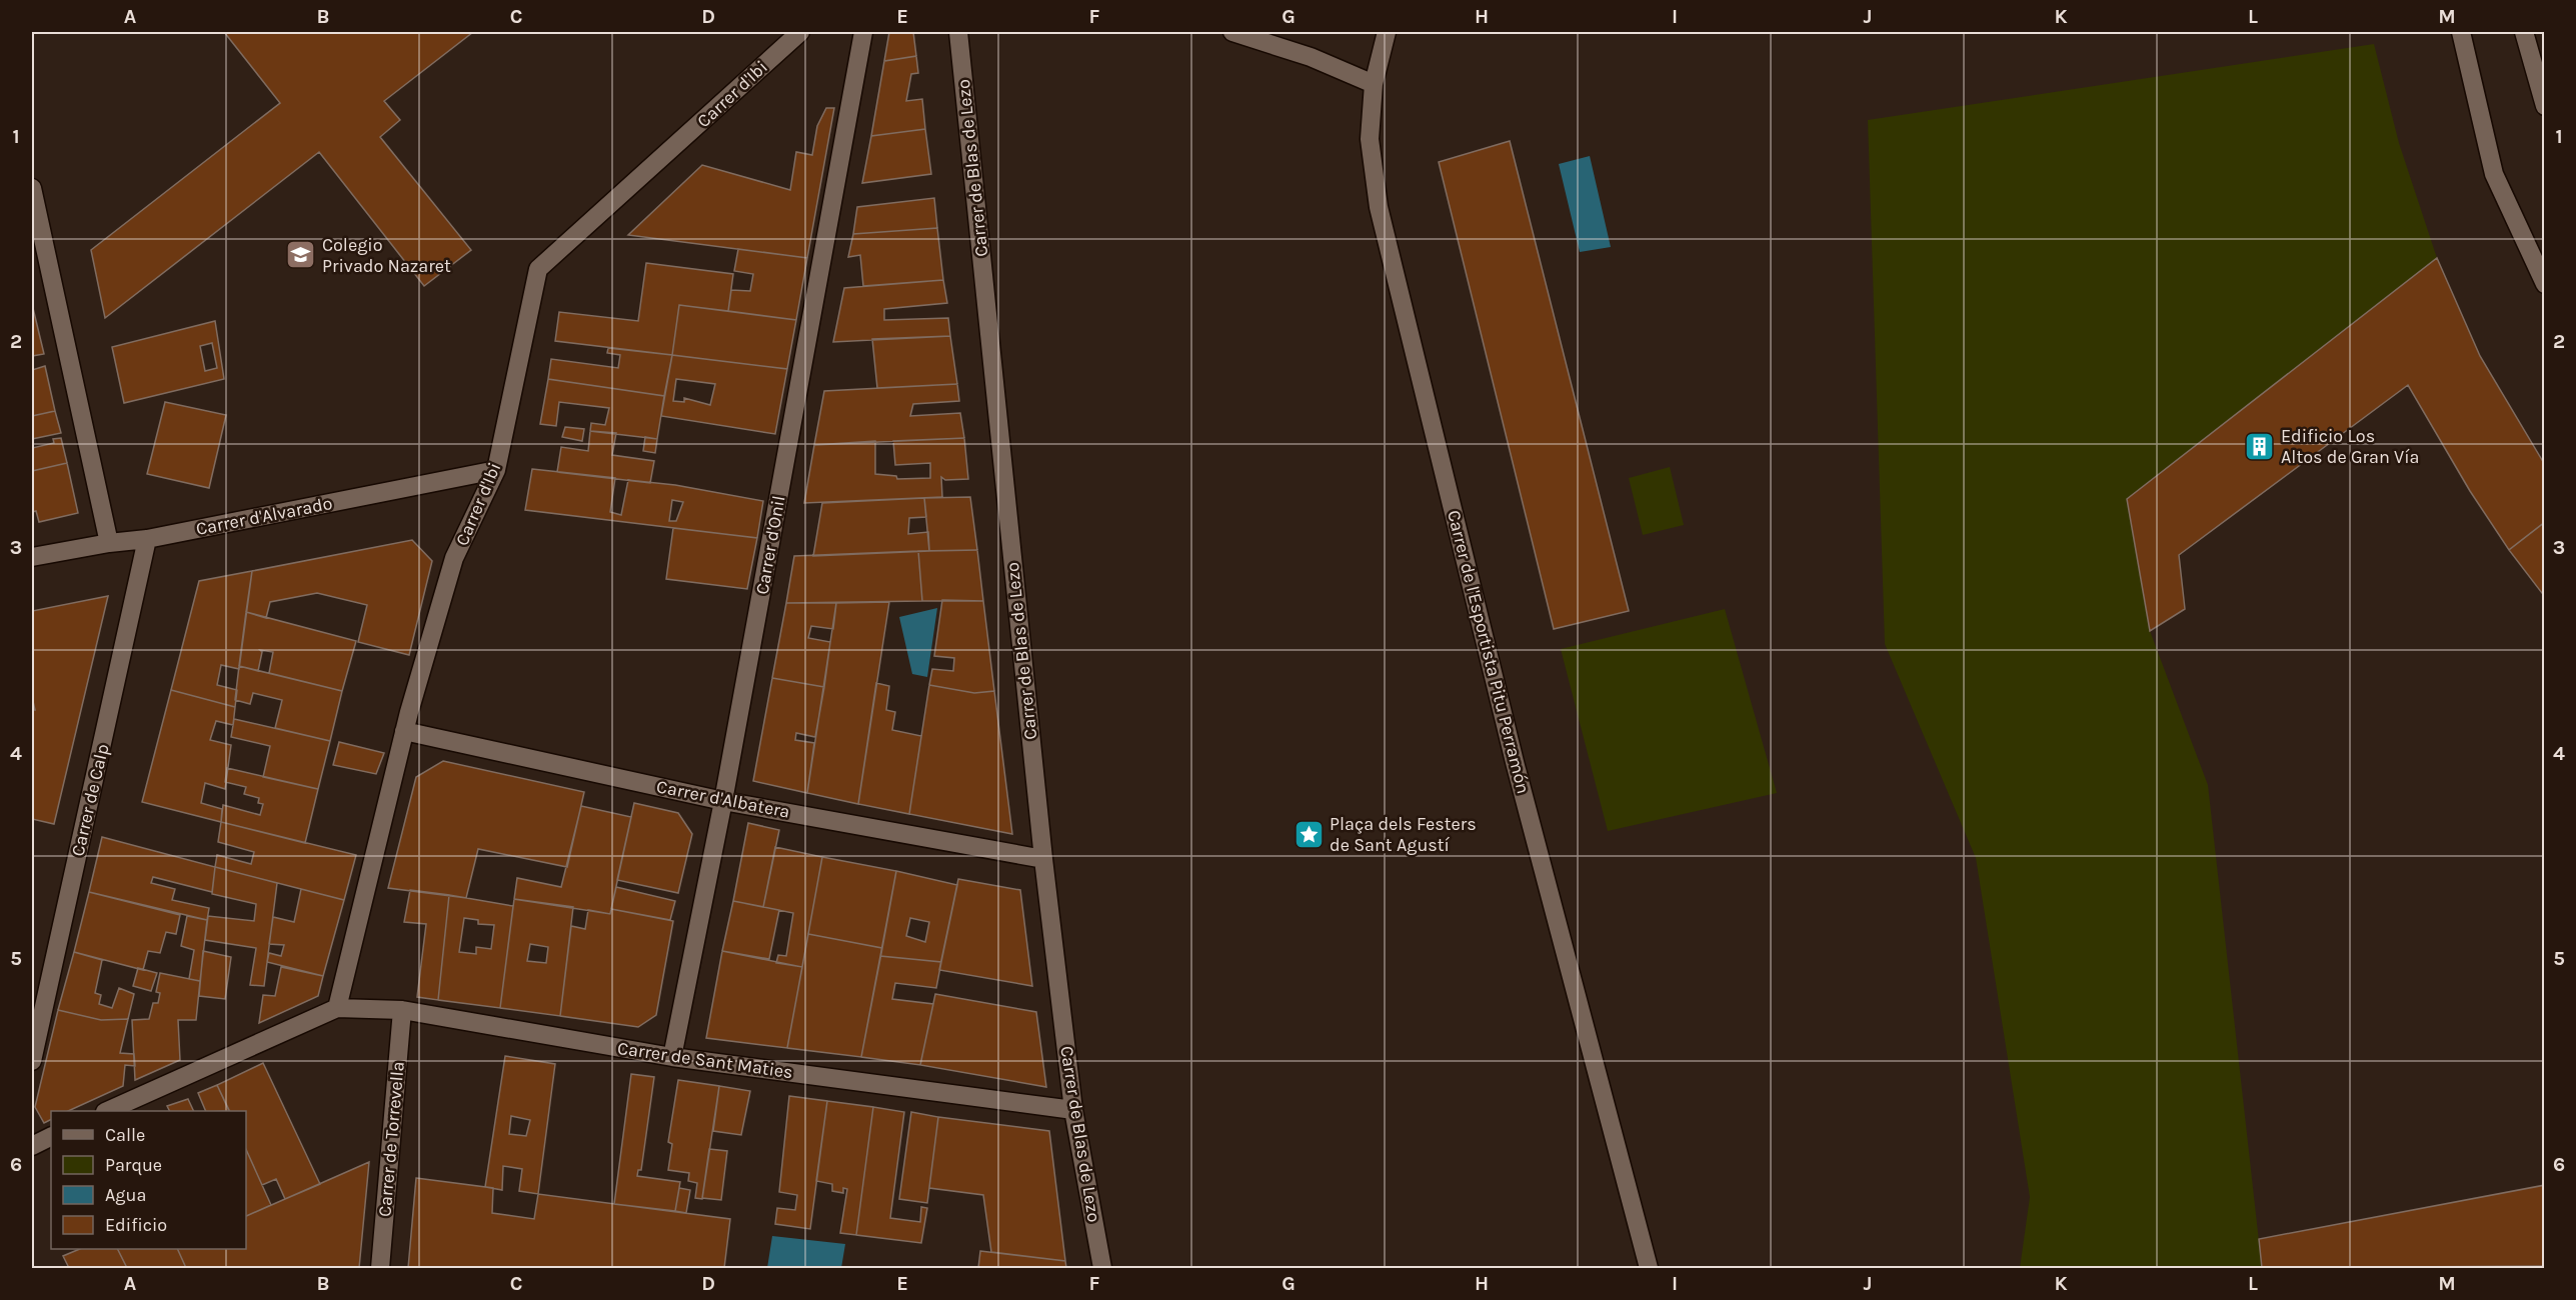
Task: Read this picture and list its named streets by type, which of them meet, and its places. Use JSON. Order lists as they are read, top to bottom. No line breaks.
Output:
{"streets":{"street":["Carrer d'Ibi","Carrer de Blas de Lezo","Carrer d'Alvarado","Carrer d'Onil","Carrer de l'Esportista Pitu Perramón","Carrer d'Albatera","Carrer de Calp","Carrer de Sant Maties","Carrer de Torrevella"]},"crossings":[["Carrer d'Ibi","Carrer d'Alvarado"],["Carrer d'Ibi","Carrer d'Albatera"],["Carrer d'Ibi","Carrer de Sant Maties"],["Carrer de Blas de Lezo","Carrer d'Albatera"],["Carrer de Blas de Lezo","Carrer de Sant Maties"],["Carrer d'Alvarado","Carrer de Calp"],["Carrer d'Onil","Carrer d'Albatera"],["Carrer d'Onil","Carrer de Sant Maties"],["Carrer de Sant Maties","Carrer de Torrevella"]],"places":{"school or university":["Colegio Privado Nazaret"],"building":["Edificio Los Altos de Gran Vía"],"place":["Plaça dels Festers de Sant Agustí"]},"legend":["Calle","Parque","Agua","Edificio"],"grid":{"columns":["A","B","C","D","E","F","G","H","I","J","K","L","M"],"rows":["1","2","3","4","5","6"]}}
